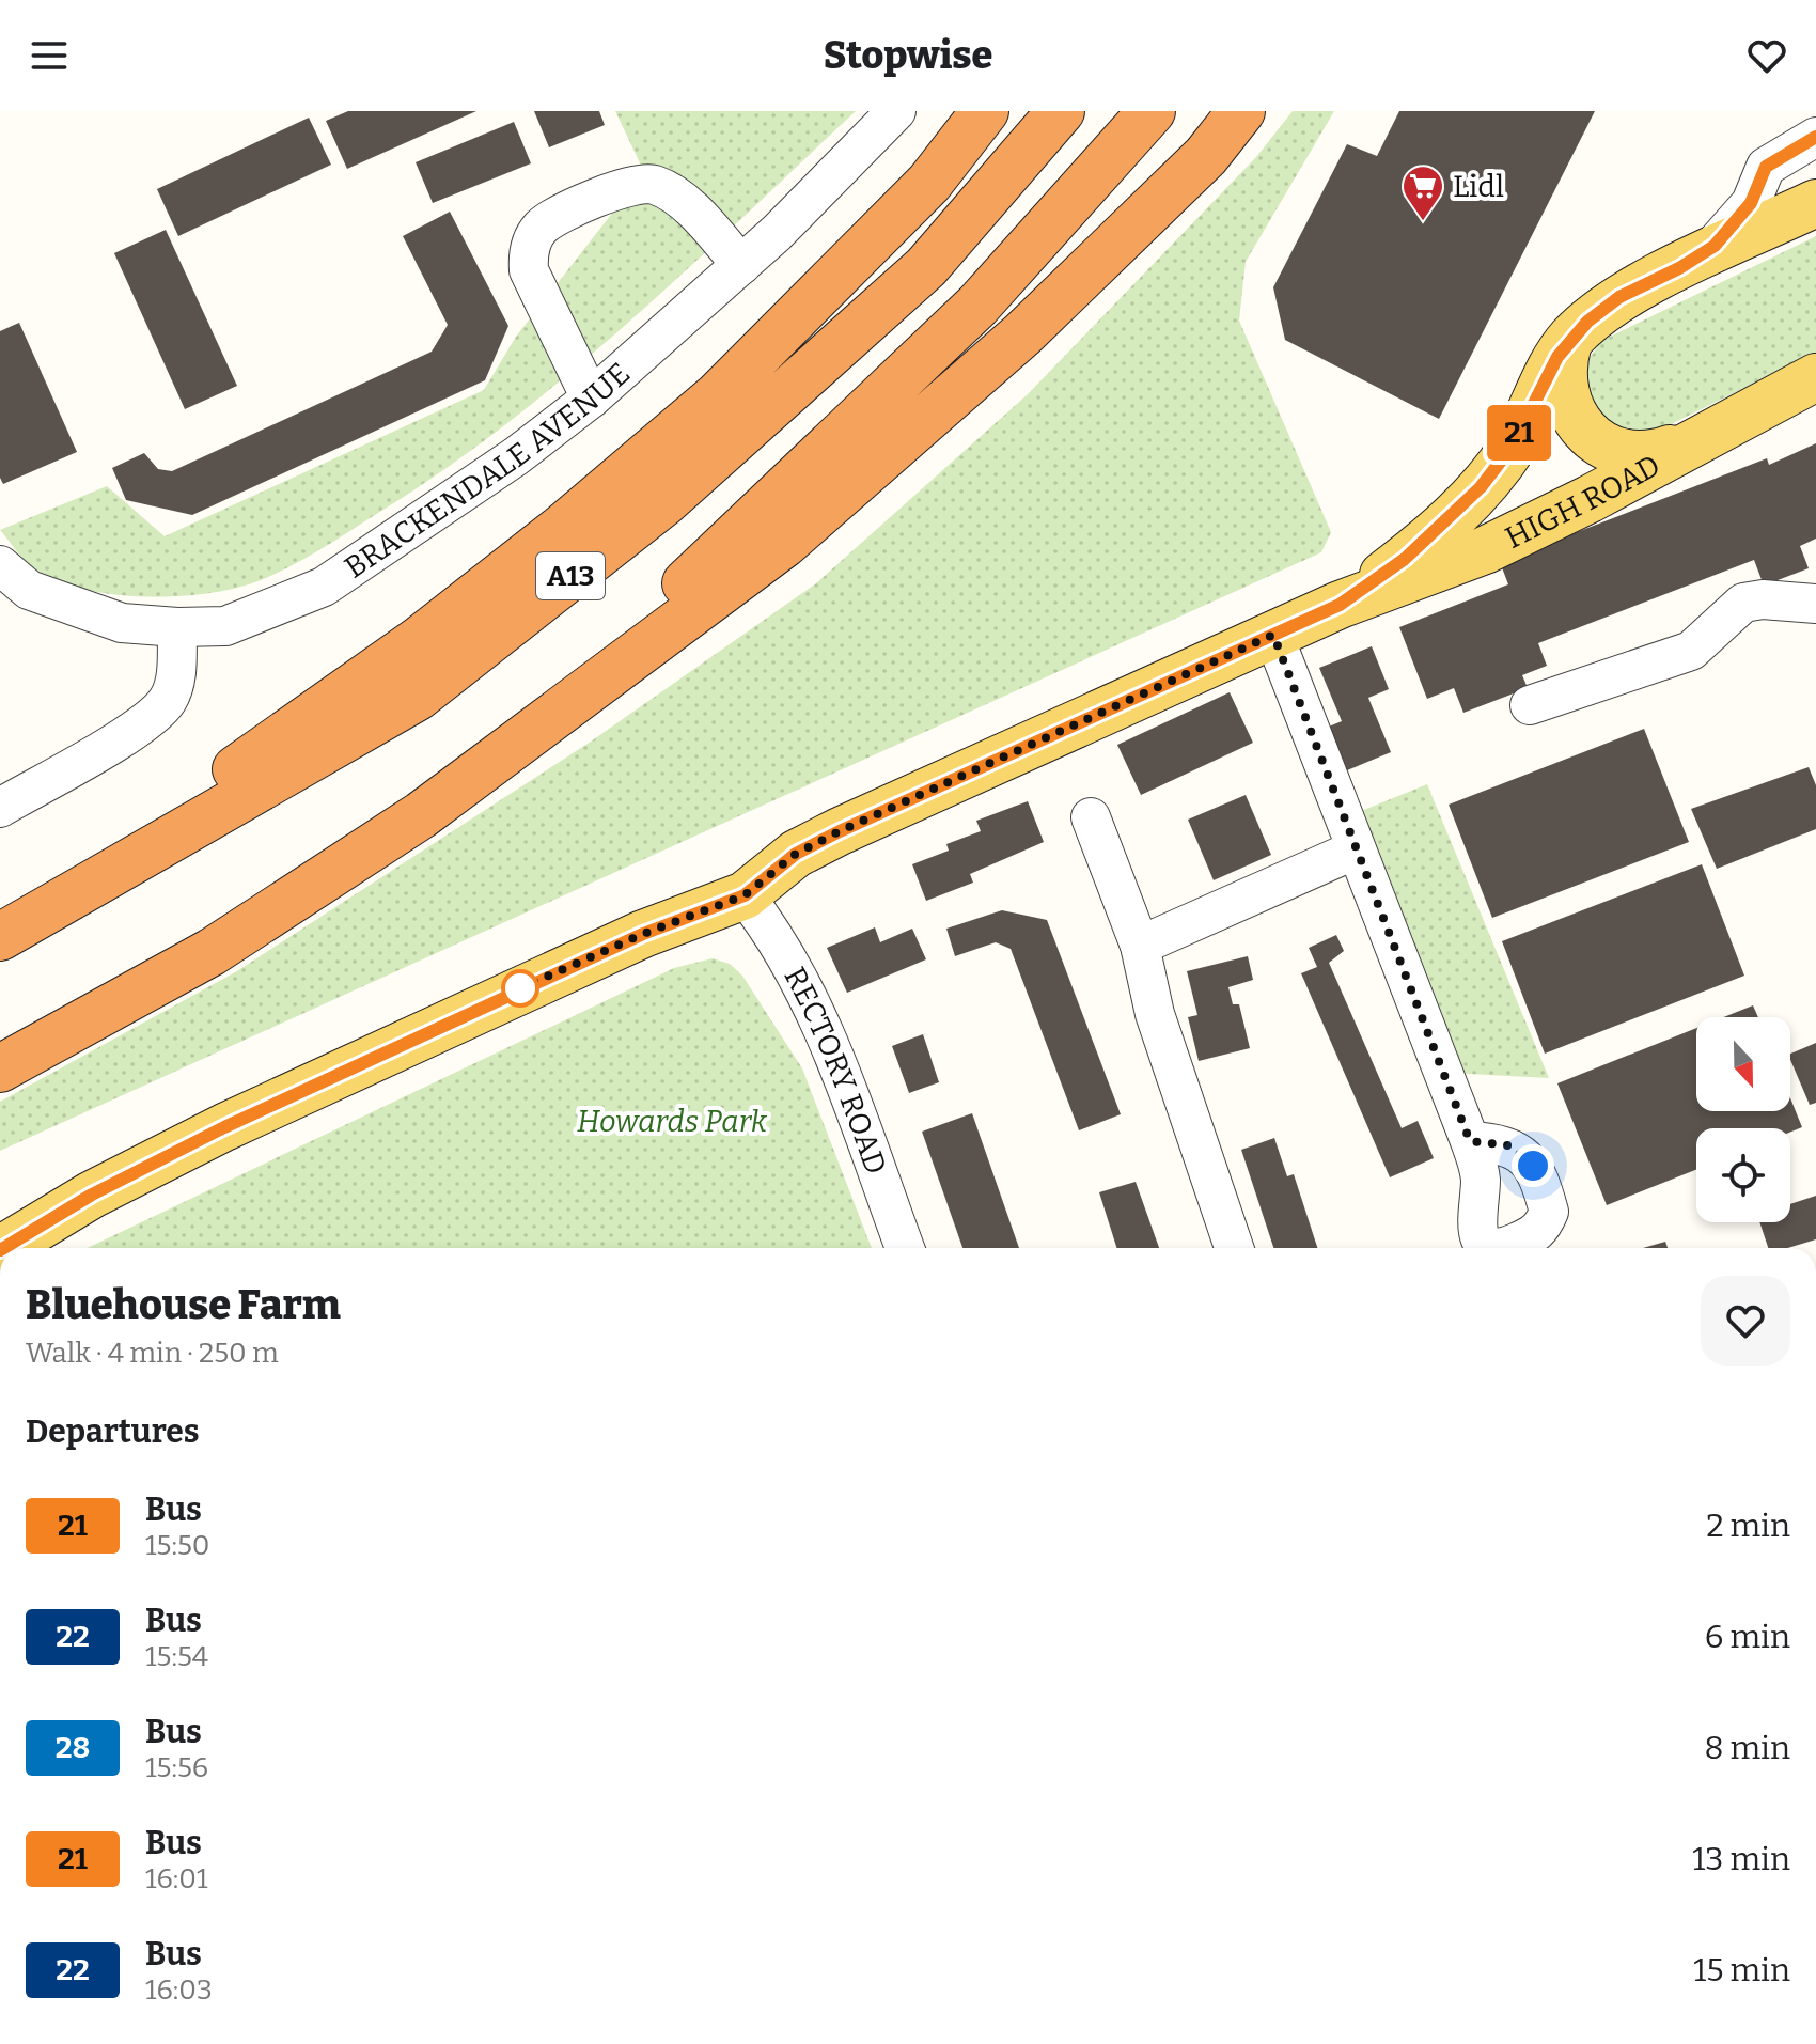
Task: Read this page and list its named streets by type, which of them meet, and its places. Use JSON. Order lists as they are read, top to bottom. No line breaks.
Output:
{"streets":{"highway":["A13"],"main road":["HIGH ROAD"],"street":["BRACKENDALE AVENUE","RECTORY ROAD"]},"crossings":[["HIGH ROAD","RECTORY ROAD"]],"parks":["Howards Park"],"places":{"supermarket":["Lidl"]},"lines":["bus line 21"],"north":"bottom","page":{"header":"Stopwise","on_map":"21","heading":[["Bluehouse Farm","Walk · 4 min · 250 m"],"Departures"],"list":[{"mark":"21","name":"Bus","note":"15:50","value":"2 min"},{"mark":"22","name":"Bus","note":"15:54","value":"6 min"},{"mark":"28","name":"Bus","note":"15:56","value":"8 min"},{"mark":"21","name":"Bus","note":"16:01","value":"13 min"},{"mark":"22","name":"Bus","note":"16:03","value":"15 min"}]}}
